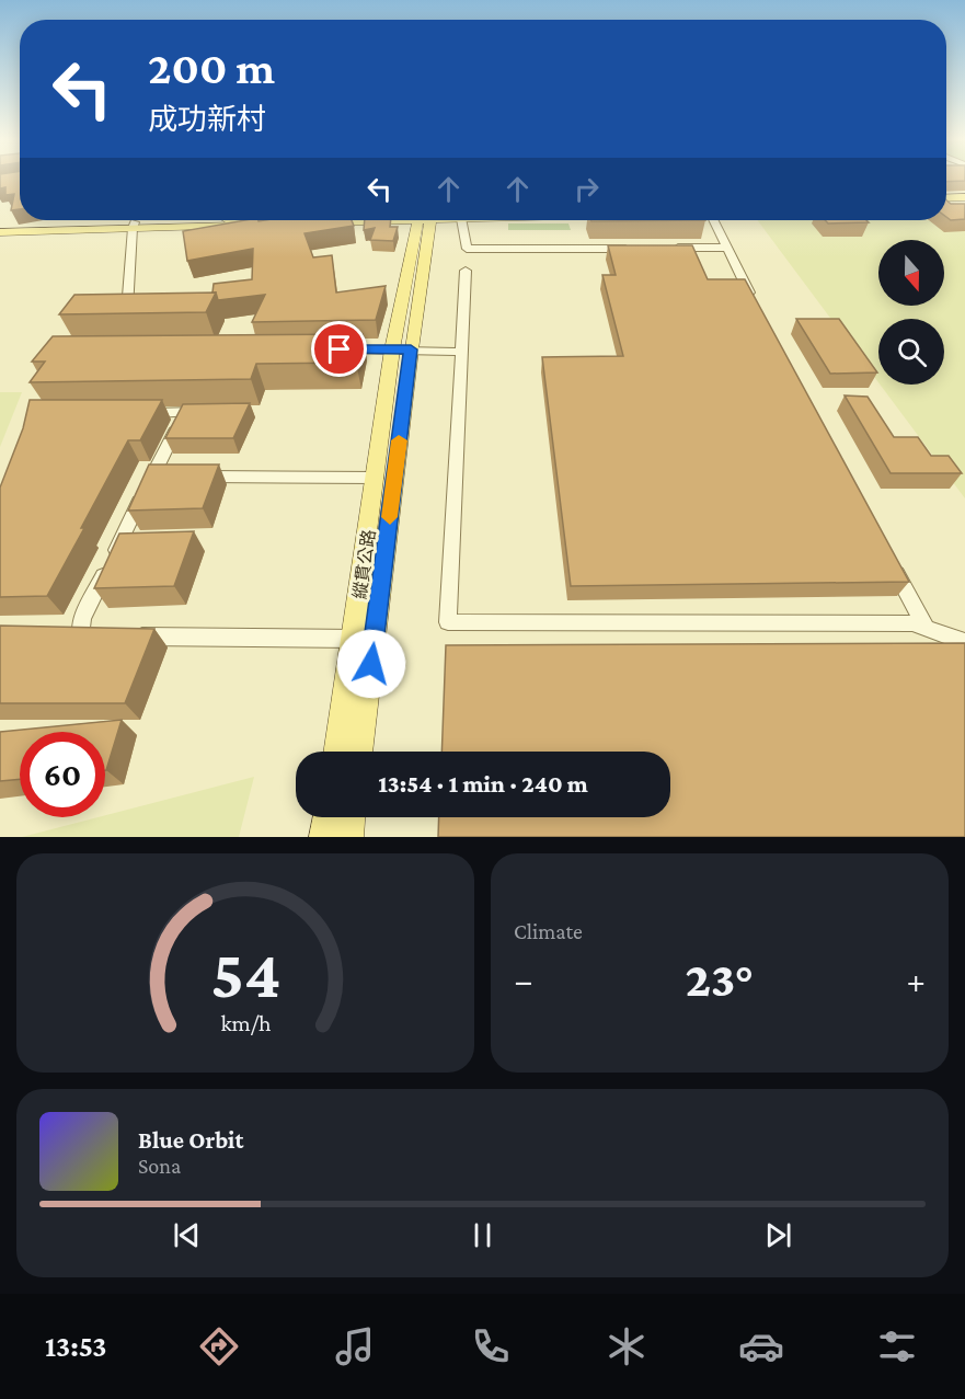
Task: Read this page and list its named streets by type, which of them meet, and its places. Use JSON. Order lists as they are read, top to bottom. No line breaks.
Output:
{"streets":{"main road":["縱貫公路"]},"north":"bottom","page":{"turn":["200 m","成功新村"],"limit":"60","trip":"13:54 · 1 min · 240 m","tile":"Climate","heat":["−","23°","+"],"song":["Blue Orbit","Sona"],"tabs":"13:53","gauge":["54","km/h"]}}
